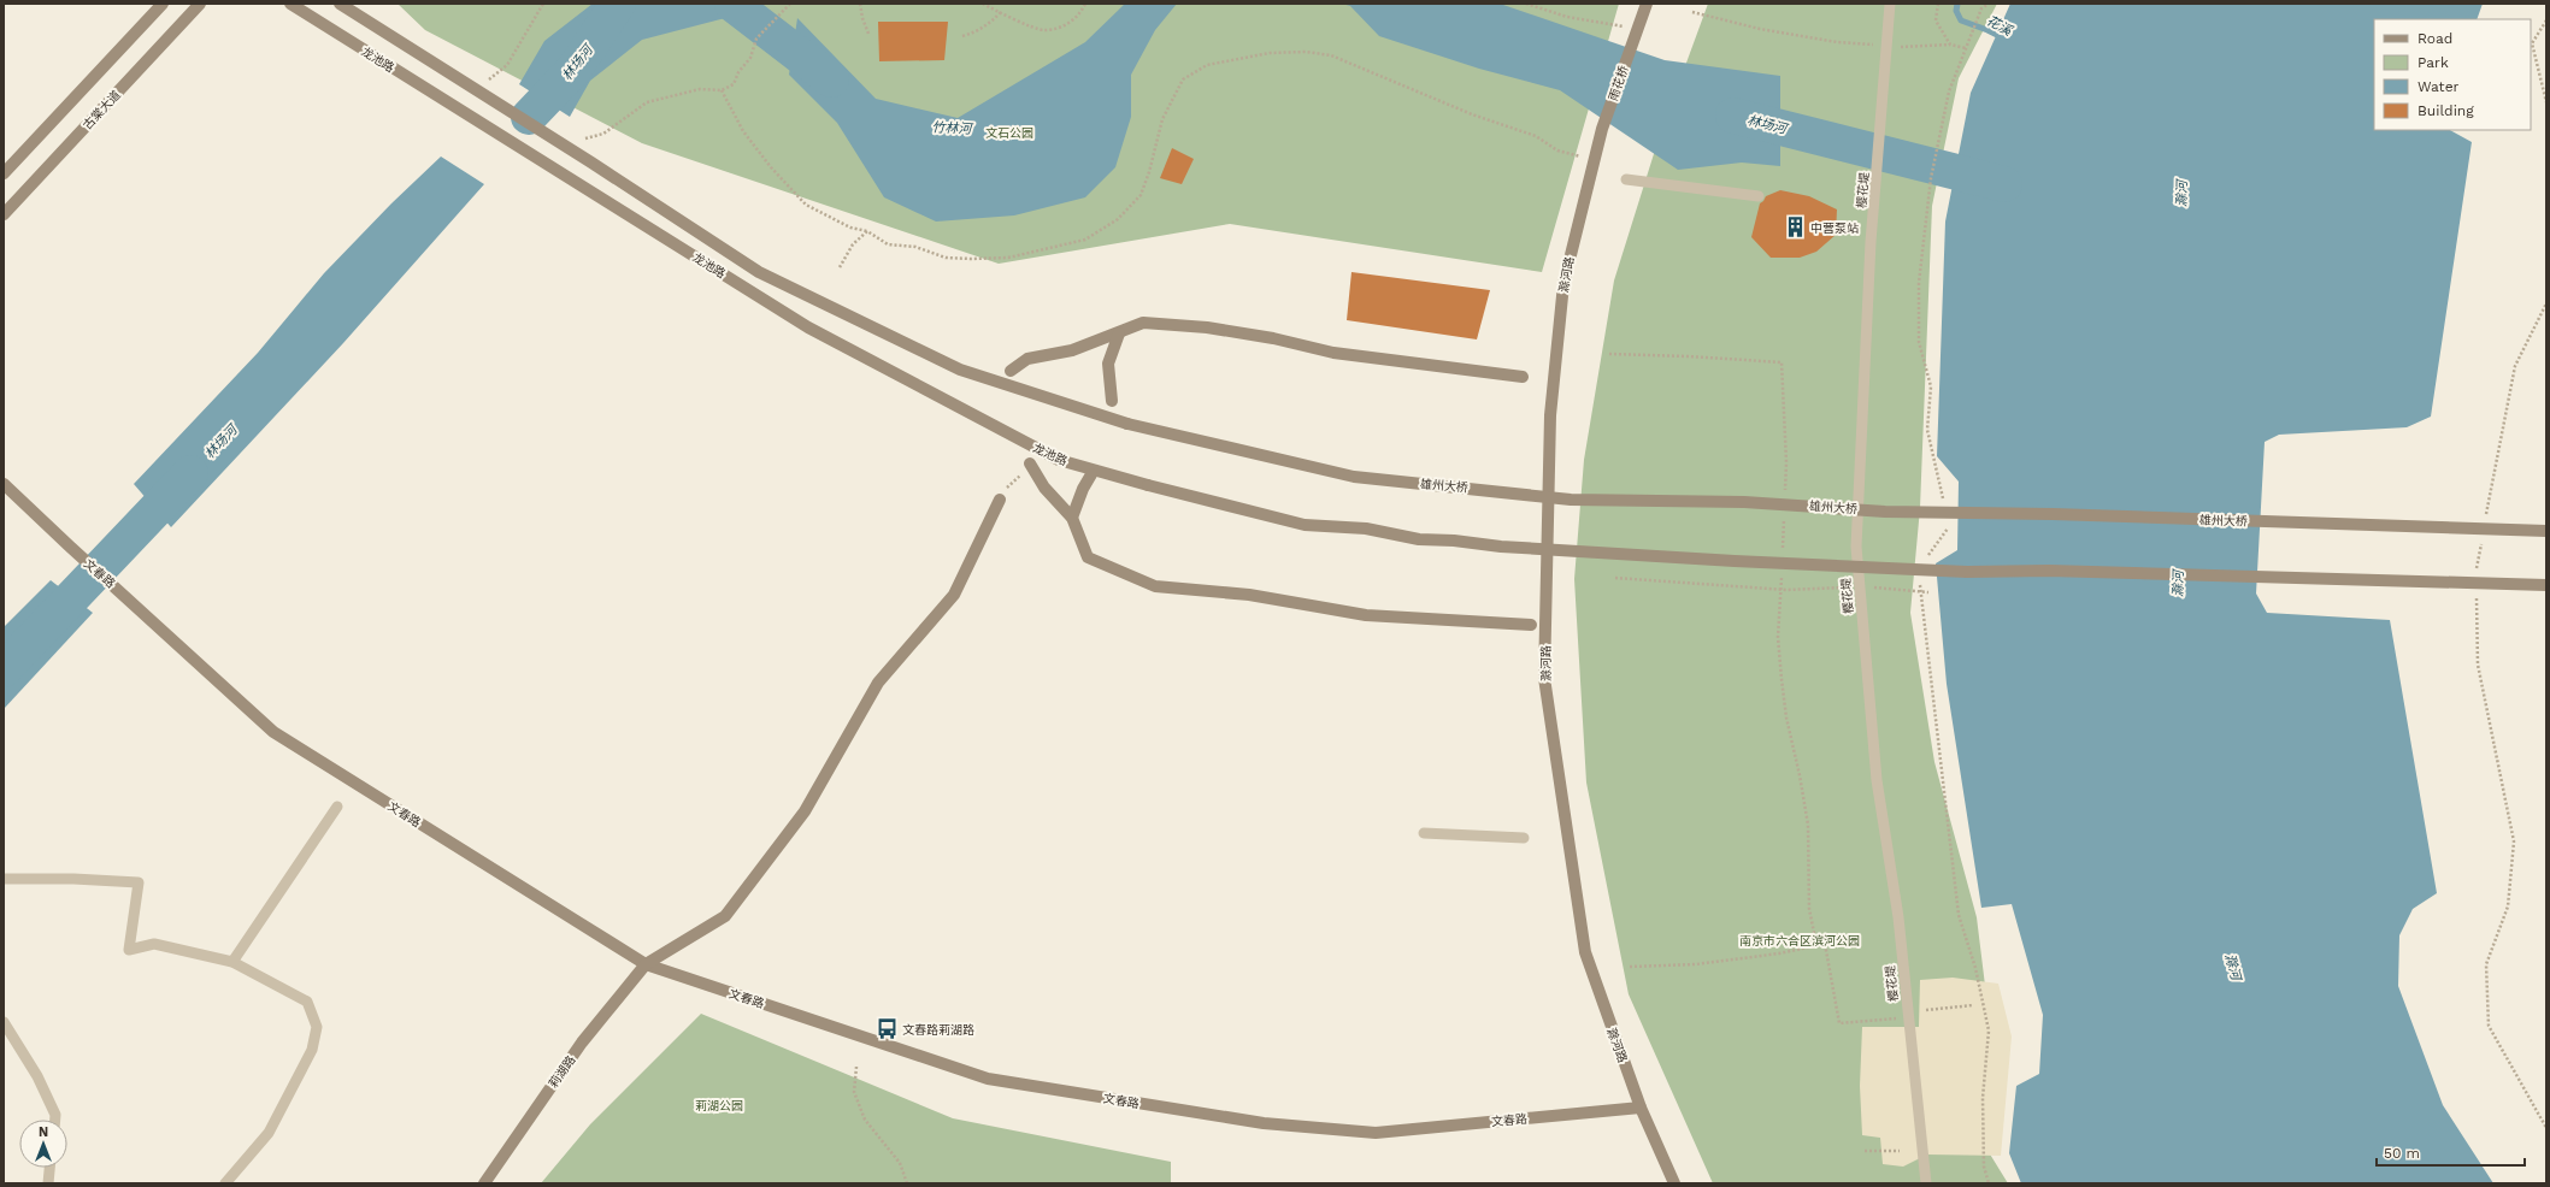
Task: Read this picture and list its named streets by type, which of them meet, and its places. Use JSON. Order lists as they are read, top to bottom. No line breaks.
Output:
{"streets":{"main road":["龙池路","雨花桥","古棠大道","滁河路","雄州大桥","文春路","莉湖路"],"lane":["樱花堤"]},"crossings":[["龙池路","雄州大桥"],["雨花桥","滁河路"],["滁河路","文春路"],["文春路","莉湖路"]],"water":["花溪","林场河","竹林河","滁河"],"parks":["文石公园","南京市六合区滨河公园","莉湖公园"],"places":{"building":["中营泵站"],"bus stop":["文春路莉湖路"]},"legend":["Road","Park","Water","Building"],"scale_bar":"50 m","north":"top"}
